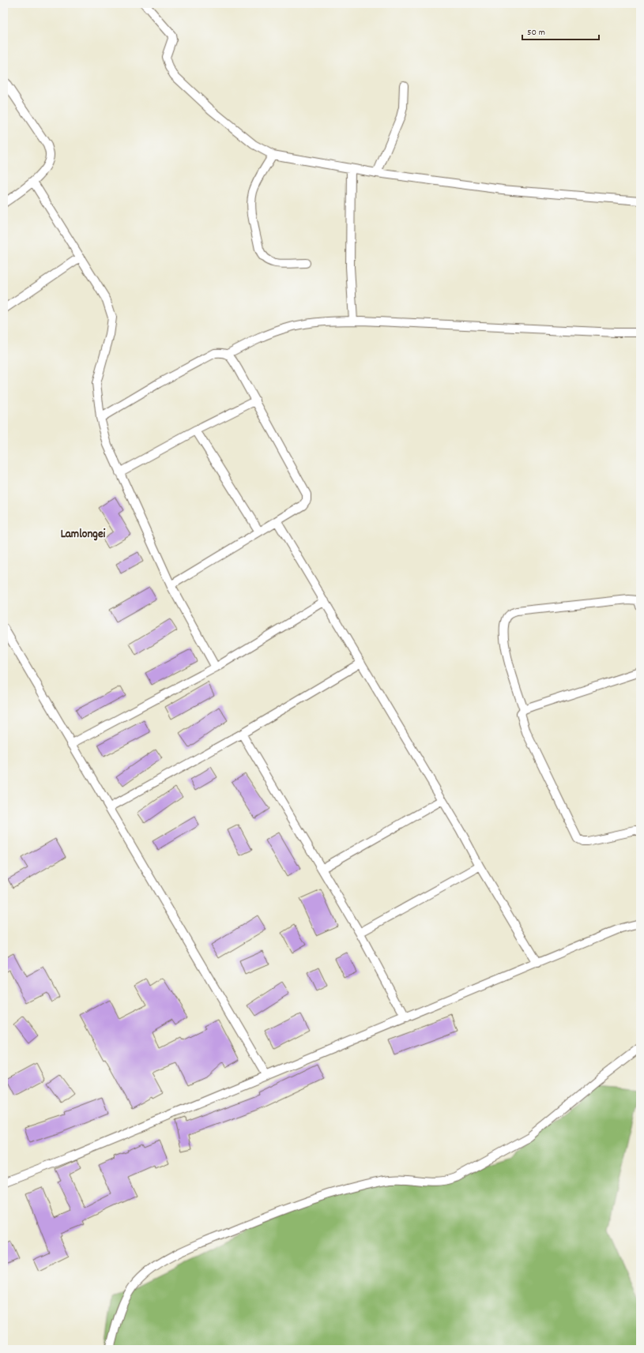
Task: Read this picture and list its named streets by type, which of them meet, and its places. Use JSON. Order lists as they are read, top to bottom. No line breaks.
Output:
{"districts":["Lamlongei"],"scale_bar":"50 m"}
